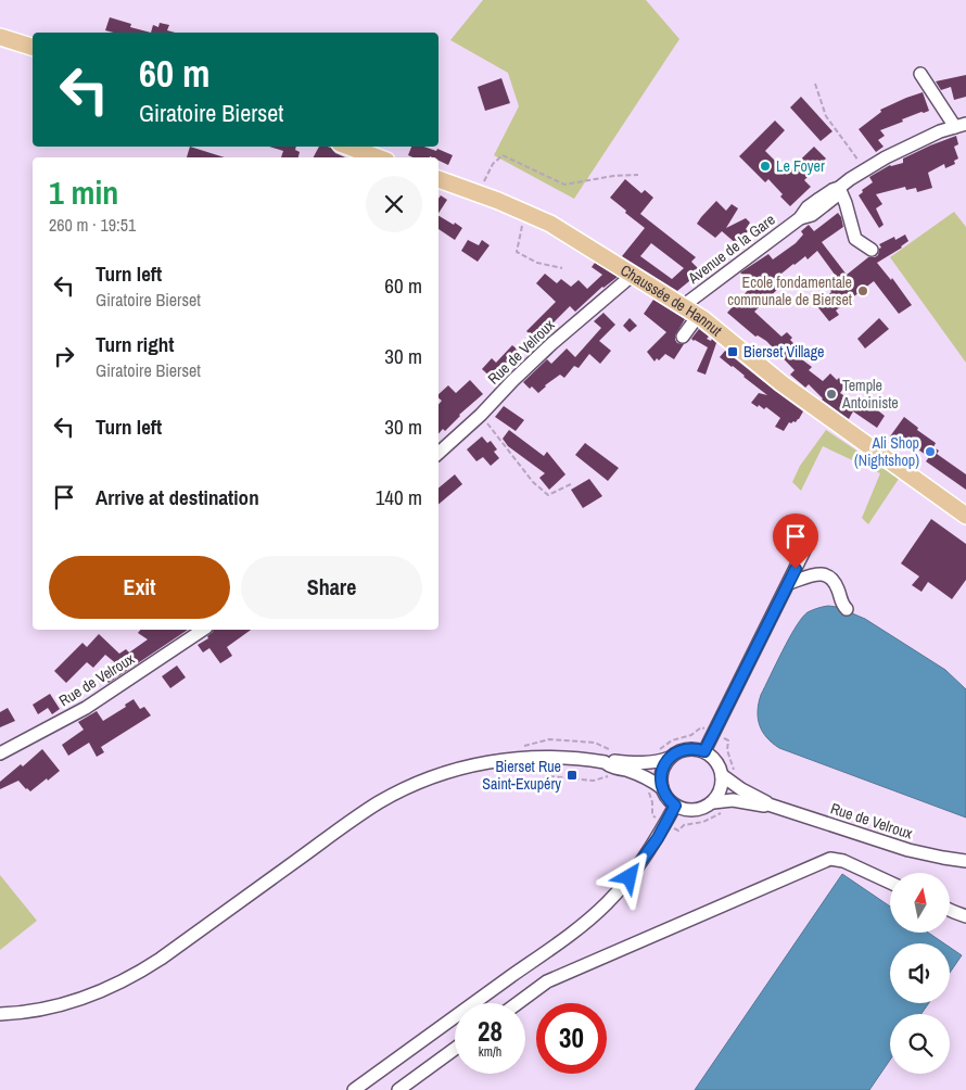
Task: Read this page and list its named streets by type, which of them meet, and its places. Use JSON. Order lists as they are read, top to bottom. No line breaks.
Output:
{"streets":{"main road":["Chaussée de Hannut"],"street":["Avenue de la Gare","Rue de Velroux"]},"crossings":[["Avenue de la Gare","Chaussée de Hannut"],["Chaussée de Hannut","Rue de Velroux"]],"places":{"other":["Le Foyer","Ecole fondamentale communale de Bierset","Temple Antoiniste","Ali Shop (Nightshop)"],"transit":["Bierset Village","Bierset Rue Saint-Exupéry"]},"north":"top","page":{"turn":["60 m","Giratoire Bierset"],"heading":["1 min","260 m · 19:51"],"list":[{"name":"Turn left","note":"Giratoire Bierset","value":"60 m"},{"name":"Turn right","note":"Giratoire Bierset","value":"30 m"},{"name":"Turn left","value":"30 m"},{"name":"Arrive at destination","value":"140 m"}],"buttons":["Exit","Share"],"speed":"28 km/h","limit":"30"}}
